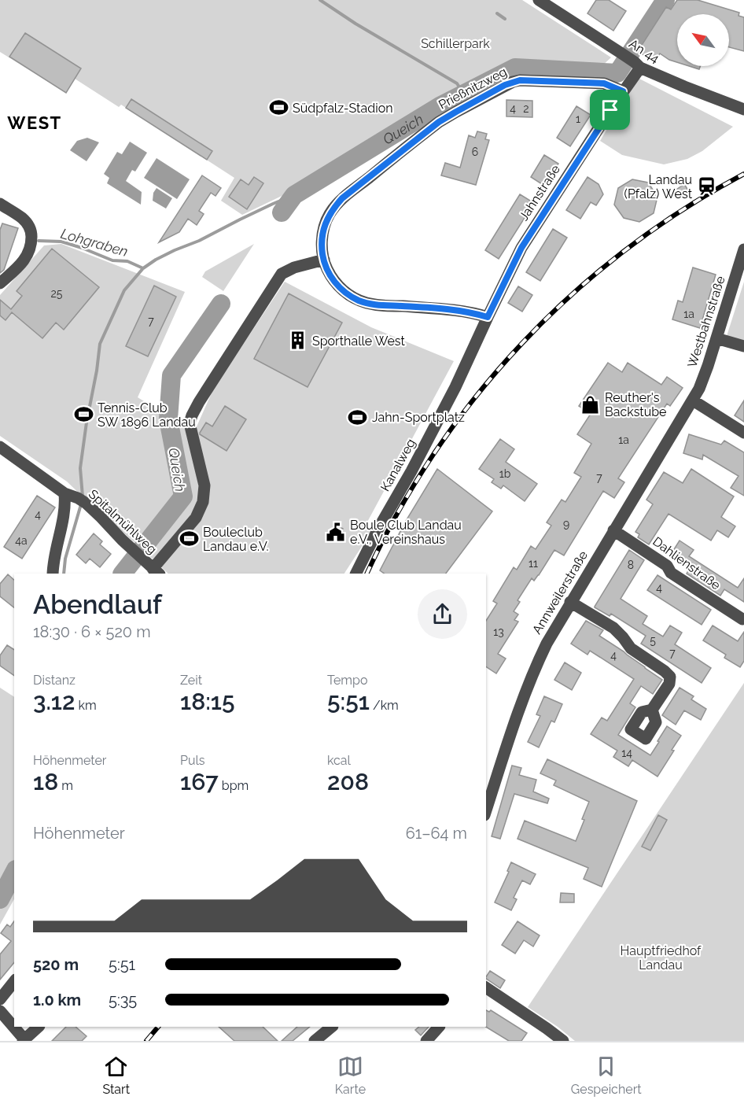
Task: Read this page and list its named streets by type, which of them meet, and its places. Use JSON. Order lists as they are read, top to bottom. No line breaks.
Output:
{"streets":{"street":["An 44","Prießnitzweg","Jahnstraße","Westbahnstraße","Kanalweg","Spitalmühlweg","Dahlienstraße","Annweilerstraße"]},"crossings":[["An 44","Jahnstraße"],["Prießnitzweg","Jahnstraße"],["Jahnstraße","Kanalweg"],["Westbahnstraße","Annweilerstraße"],["Dahlienstraße","Annweilerstraße"]],"districts":["WEST"],"water":["Queich","Lohgraben"],"parks":["Schillerpark","Hauptfriedhof Landau"],"places":{"sports":["Südpfalz-Stadion","Tennis-Club SW 1896 Landau","Jahn-Sportplatz","Bouleclub Landau e.V."],"station":["Landau (Pfalz) West"],"building":["Sporthalle West"],"shop":["Reuther's Backstube"],"public building":["Boule Club Landau e.V., Vereinshaus"]},"house_numbers":["4","2","1","6","25","1a","7","1a","1b","7","4","9","4a","11","8","4","13","5","7","4","14"],"north":"top left","page":{"heading":["Abendlauf","18:30 · 6 × 520 m"],"stats":[["Distanz","3.12 km"],["Zeit","18:15"],["Tempo","5:51 /km"],["Höhenmeter","18 m"],["Puls","167 bpm"],["kcal","208"]],"chart":["Höhenmeter","61–64 m"],"list":[{"name":"520 m","note":"5:51"},{"name":"1.0 km","note":"5:35"}],"tabs":["Start","Karte","Gespeichert"]}}
